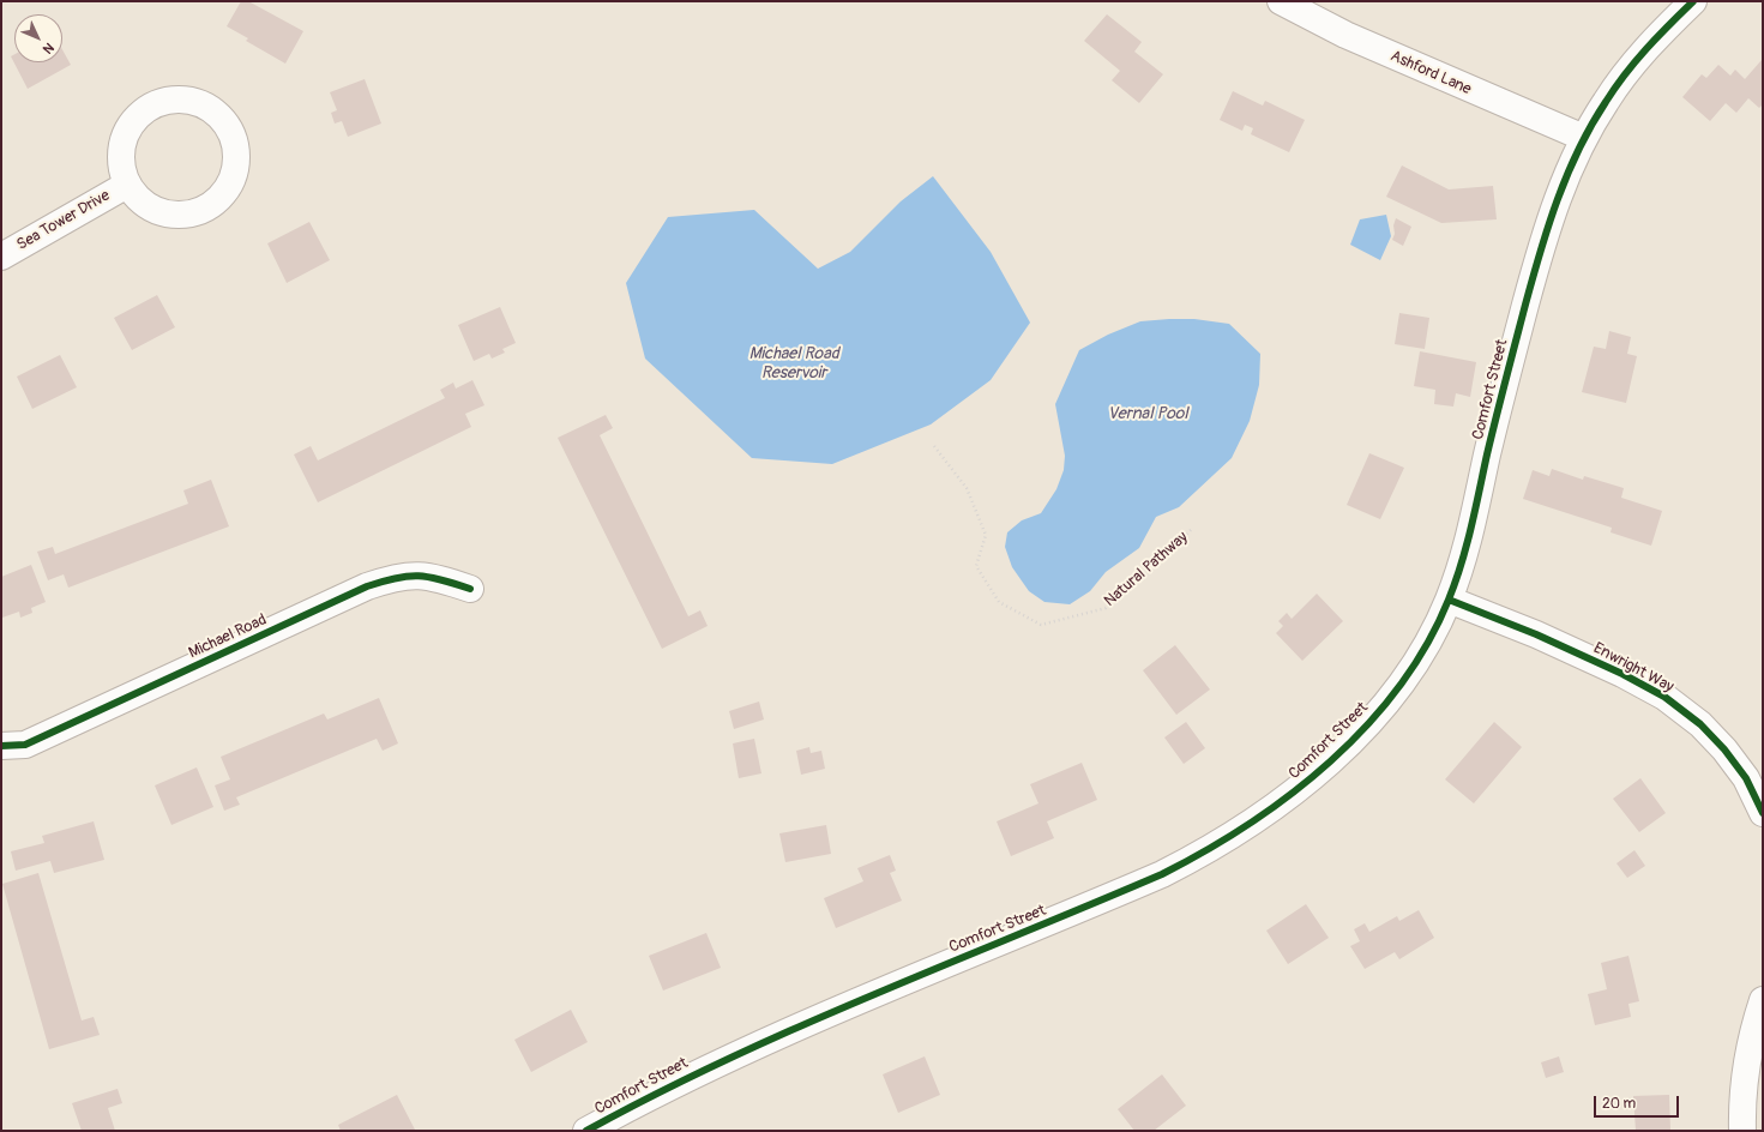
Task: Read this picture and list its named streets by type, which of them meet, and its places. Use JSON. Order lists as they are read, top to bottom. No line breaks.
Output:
{"streets":{"street":["Ashford Lane","Sea Tower Drive","Comfort Street","Michael Road","Enwright Way"],"path":["Natural Pathway"]},"crossings":[["Ashford Lane","Comfort Street"],["Comfort Street","Enwright Way"]],"water":["Michael Road Reservoir","Vernal Pool"],"scale_bar":"20 m","north":"bottom right"}
